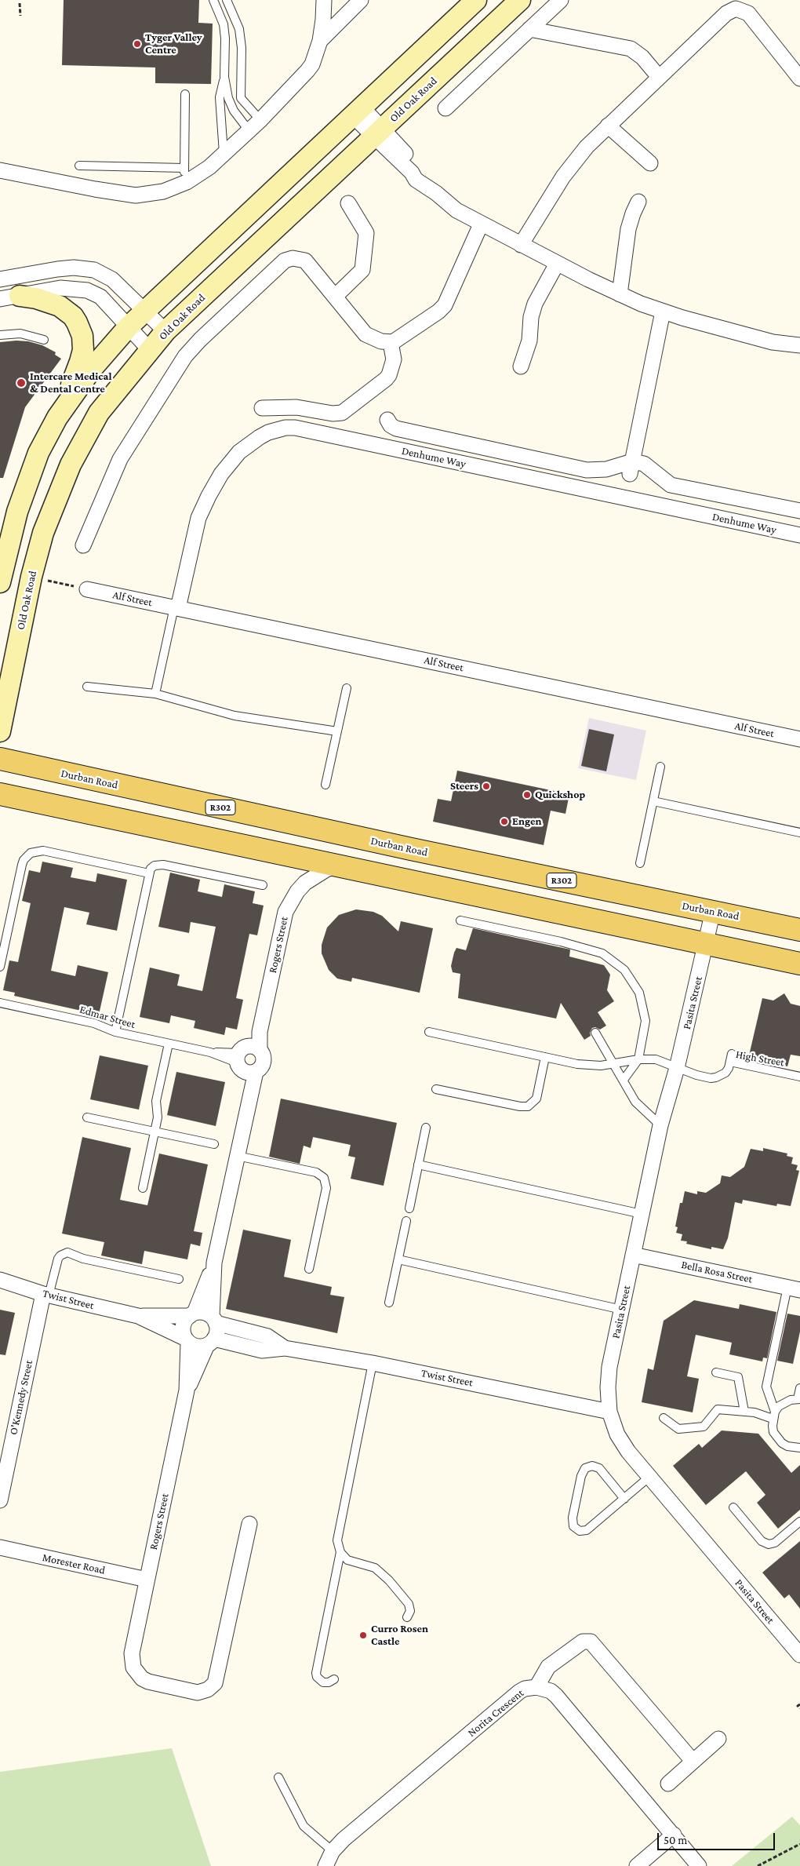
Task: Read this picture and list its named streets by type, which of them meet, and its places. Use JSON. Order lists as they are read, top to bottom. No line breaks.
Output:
{"streets":{"main road":["Old Oak Road","Durban Road","R302"],"street":["Denhume Way","Alf Street","Rogers Street","Pasita Street","Bella Rosa Street","Twist Street","O'Kennedy Street","Morester Road","Norita Crescent"],"lane":["Edmar Street","High Street"]},"crossings":[["Denhume Way","Alf Street"],["Durban Road","Pasita Street"],["Rogers Street","Edmar Street"],["Rogers Street","Twist Street"],["Rogers Street","Morester Road"],["Pasita Street","High Street"],["Pasita Street","Bella Rosa Street"],["Pasita Street","Twist Street"],["Twist Street","O'Kennedy Street"]],"places":["Tyger Valley Centre","Intercare Medical & Dental Centre","Steers","Quickshop","Engen","Curro Rosen Castle"],"scale_bar":"50 m"}
